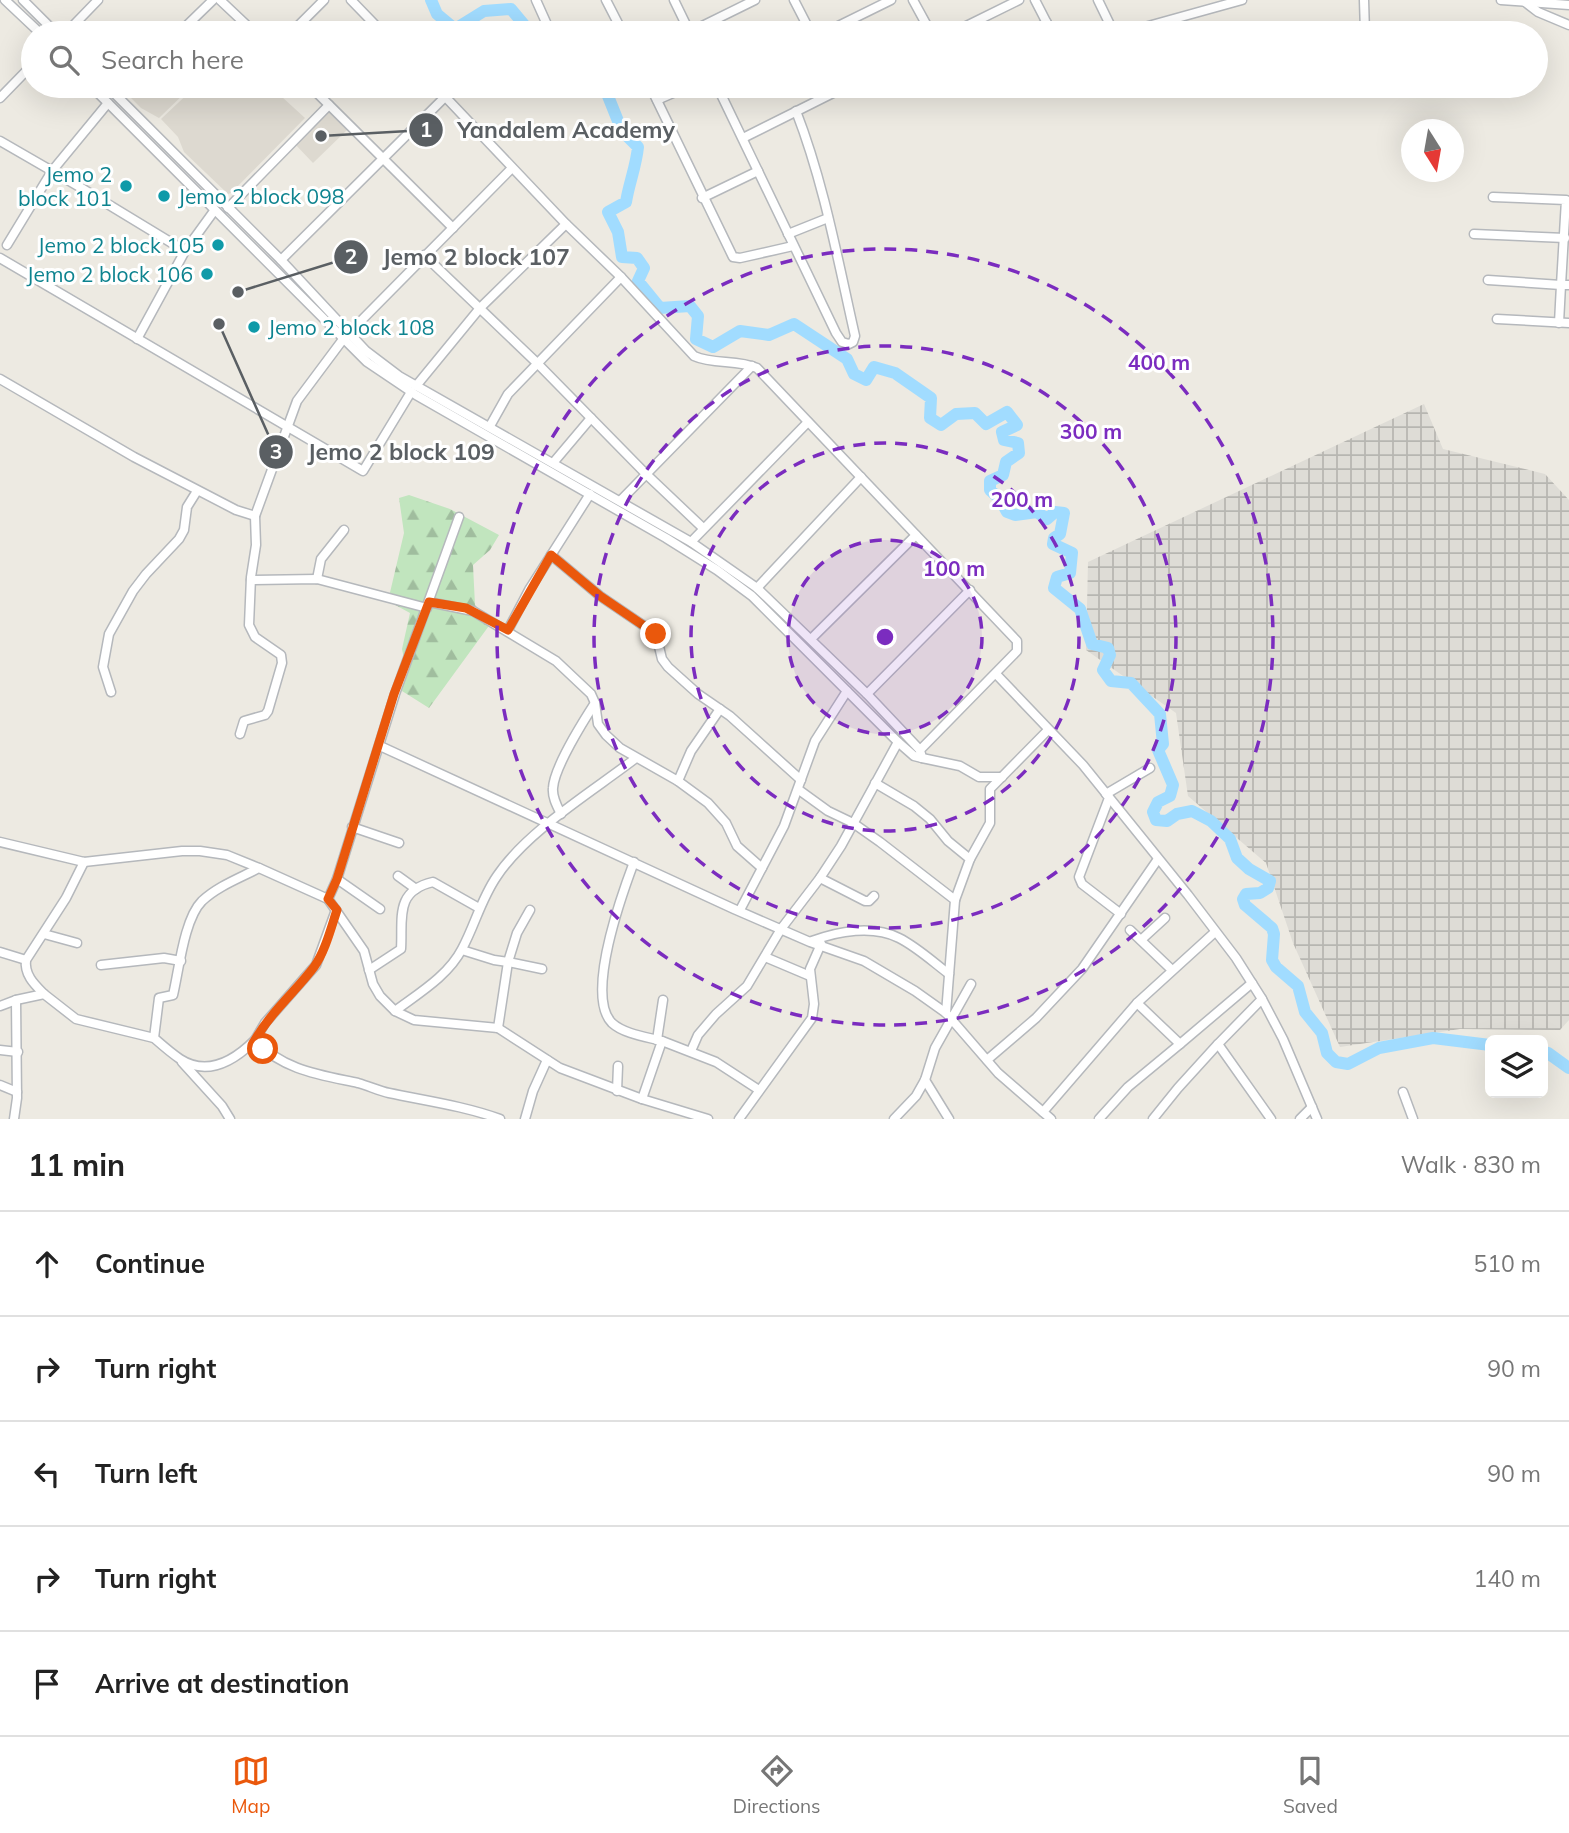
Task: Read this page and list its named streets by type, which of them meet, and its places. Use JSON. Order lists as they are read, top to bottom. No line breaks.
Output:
{"places":["Yandalem Academy","Jemo 2 block 101","Jemo 2 block 098","Jemo 2 block 105","Jemo 2 block 106","Jemo 2 block 107","Jemo 2 block 109","Jemo 2 block 108"],"north":"bottom","page":{"search":"Search here","heading":["11 min","Walk · 830 m"],"list":[["Continue","510 m"],["Turn right","90 m"],["Turn left","90 m"],["Turn right","140 m"],"Arrive at destination"],"nav":["Map","Directions","Saved"]},"rings":["400 m","300 m","200 m","100 m"]}
